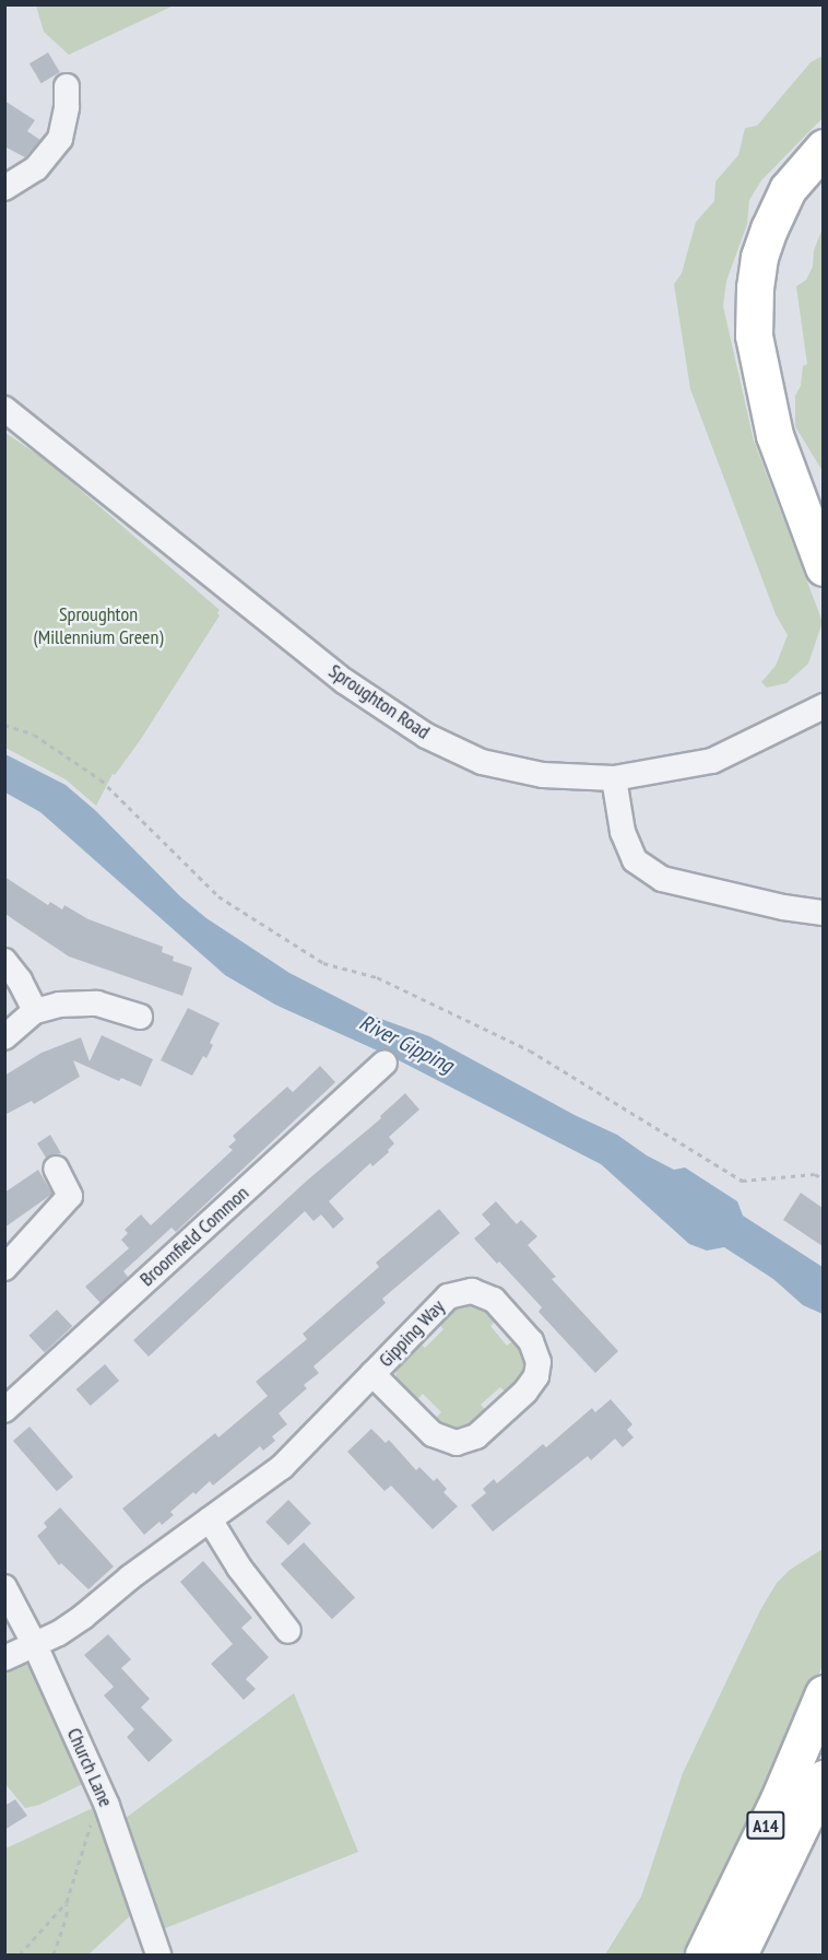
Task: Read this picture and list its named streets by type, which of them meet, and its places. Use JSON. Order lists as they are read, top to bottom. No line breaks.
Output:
{"streets":{"highway":["A14"],"street":["Sproughton Road","Broomfield Common","Gipping Way","Church Lane"]},"crossings":[["Gipping Way","Church Lane"]],"water":["River Gipping"],"parks":["Sproughton (Millennium Green)"]}
